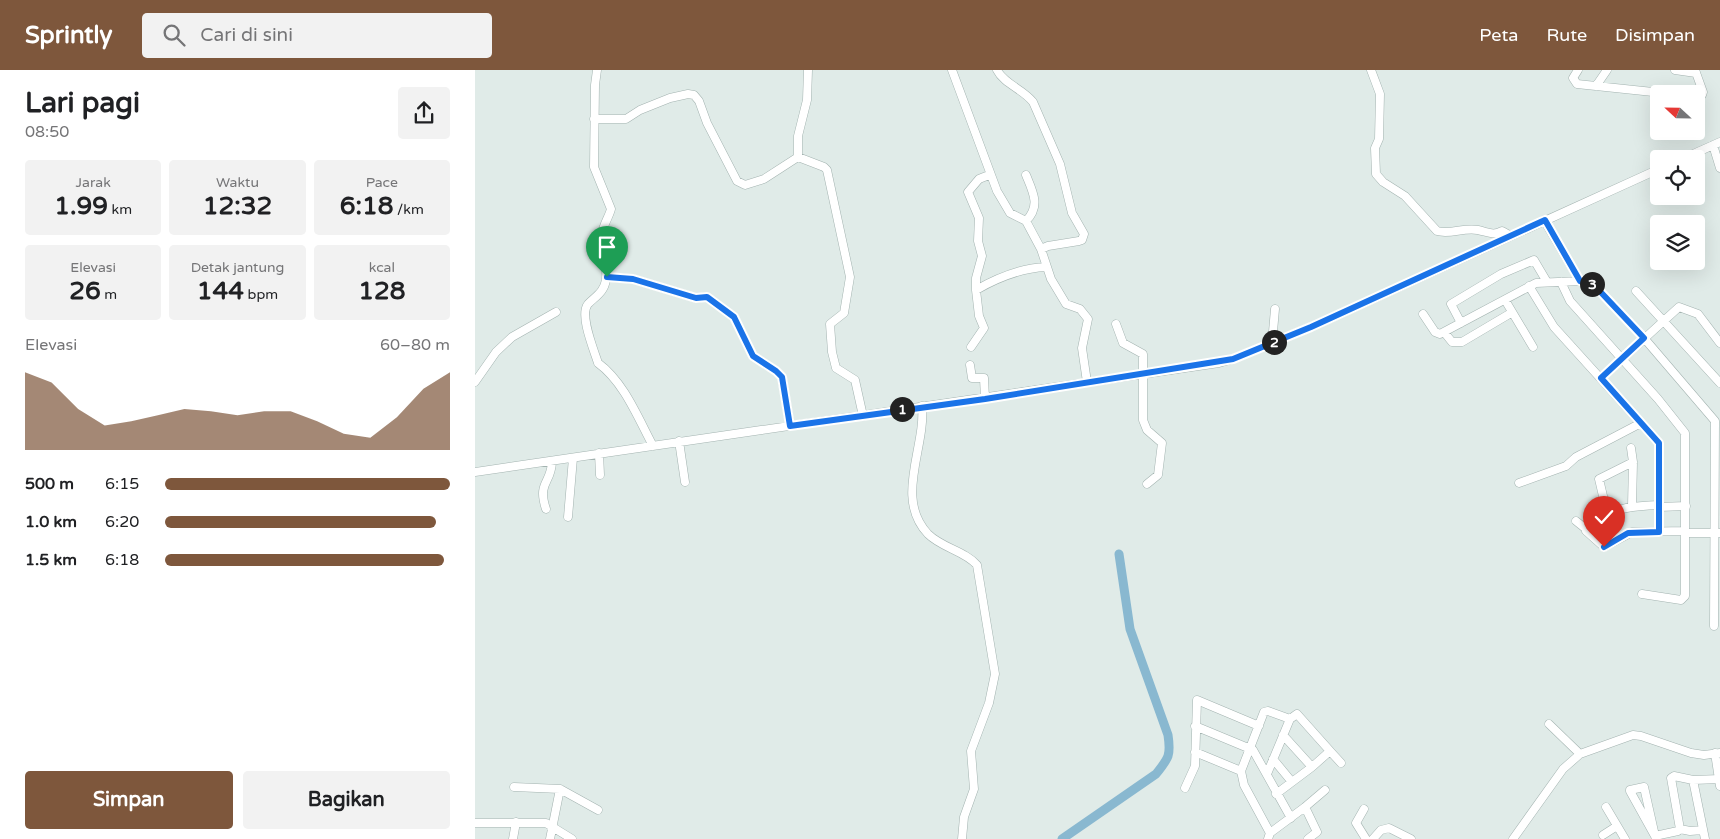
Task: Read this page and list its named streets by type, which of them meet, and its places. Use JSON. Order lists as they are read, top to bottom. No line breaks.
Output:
{"north":"left","page":{"header":"Sprintly","search":"Cari di sini","nav":["Peta","Rute","Disimpan"],"heading":["Lari pagi","08:50"],"stats":[["Jarak","1.99 km"],["Waktu","12:32"],["Pace","6:18 /km"],["Elevasi","26 m"],["Detak jantung","144 bpm"],["kcal","128"]],"pins":["3","2","1"],"chart":["Elevasi","60–80 m"],"list":[{"name":"500 m","note":"6:15"},{"name":"1.0 km","note":"6:20"},{"name":"1.5 km","note":"6:18"}],"buttons":["Simpan","Bagikan"]}}
